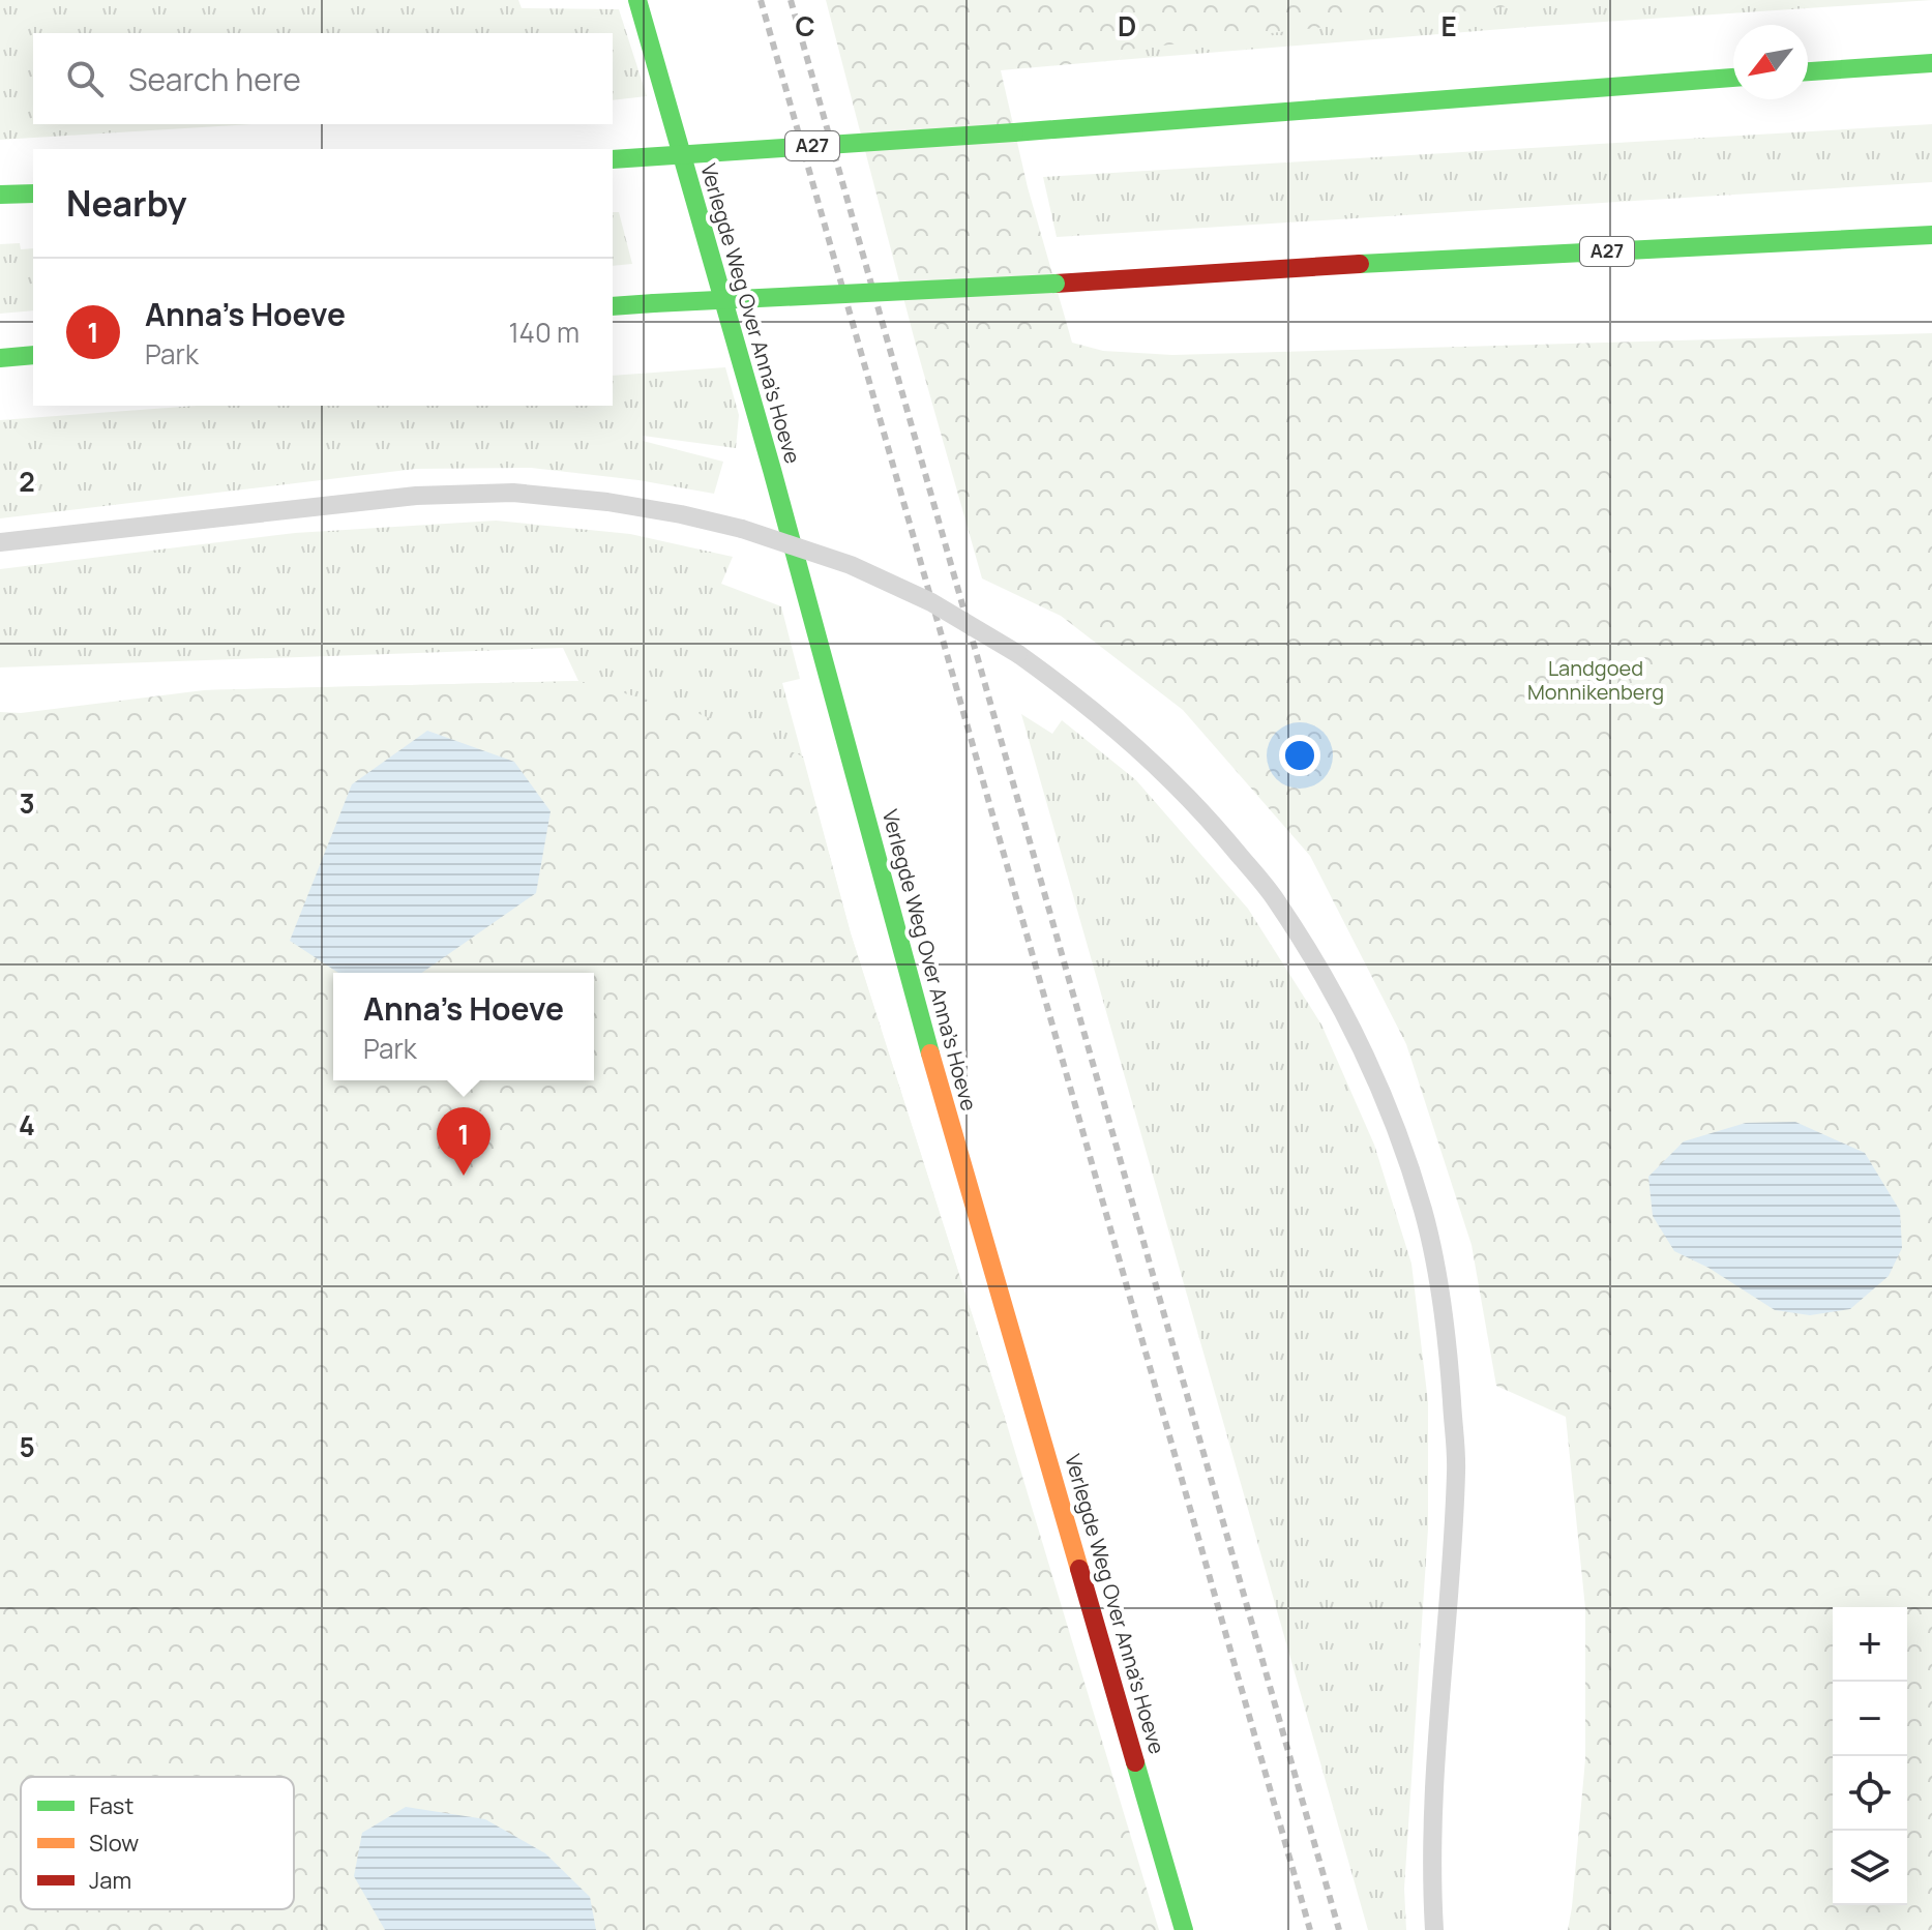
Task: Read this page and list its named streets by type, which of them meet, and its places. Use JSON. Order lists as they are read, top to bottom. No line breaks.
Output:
{"streets":{"main road":["A27","Verlegde Weg Over Anna's Hoeve"]},"parks":["Landgoed Monnikenberg"],"legend":["Fast","Slow","Jam"],"north":"bottom left","page":{"search":"Search here","heading":"Nearby","list":[{"mark":"1","name":"Anna's Hoeve","note":"Park","value":"140 m"}],"popup":["Anna's Hoeve","Park"],"pins":"1","map_buttons":["+","−"]},"grid":{"columns":["C","D","E"],"rows":["2","3","4","5"]}}
